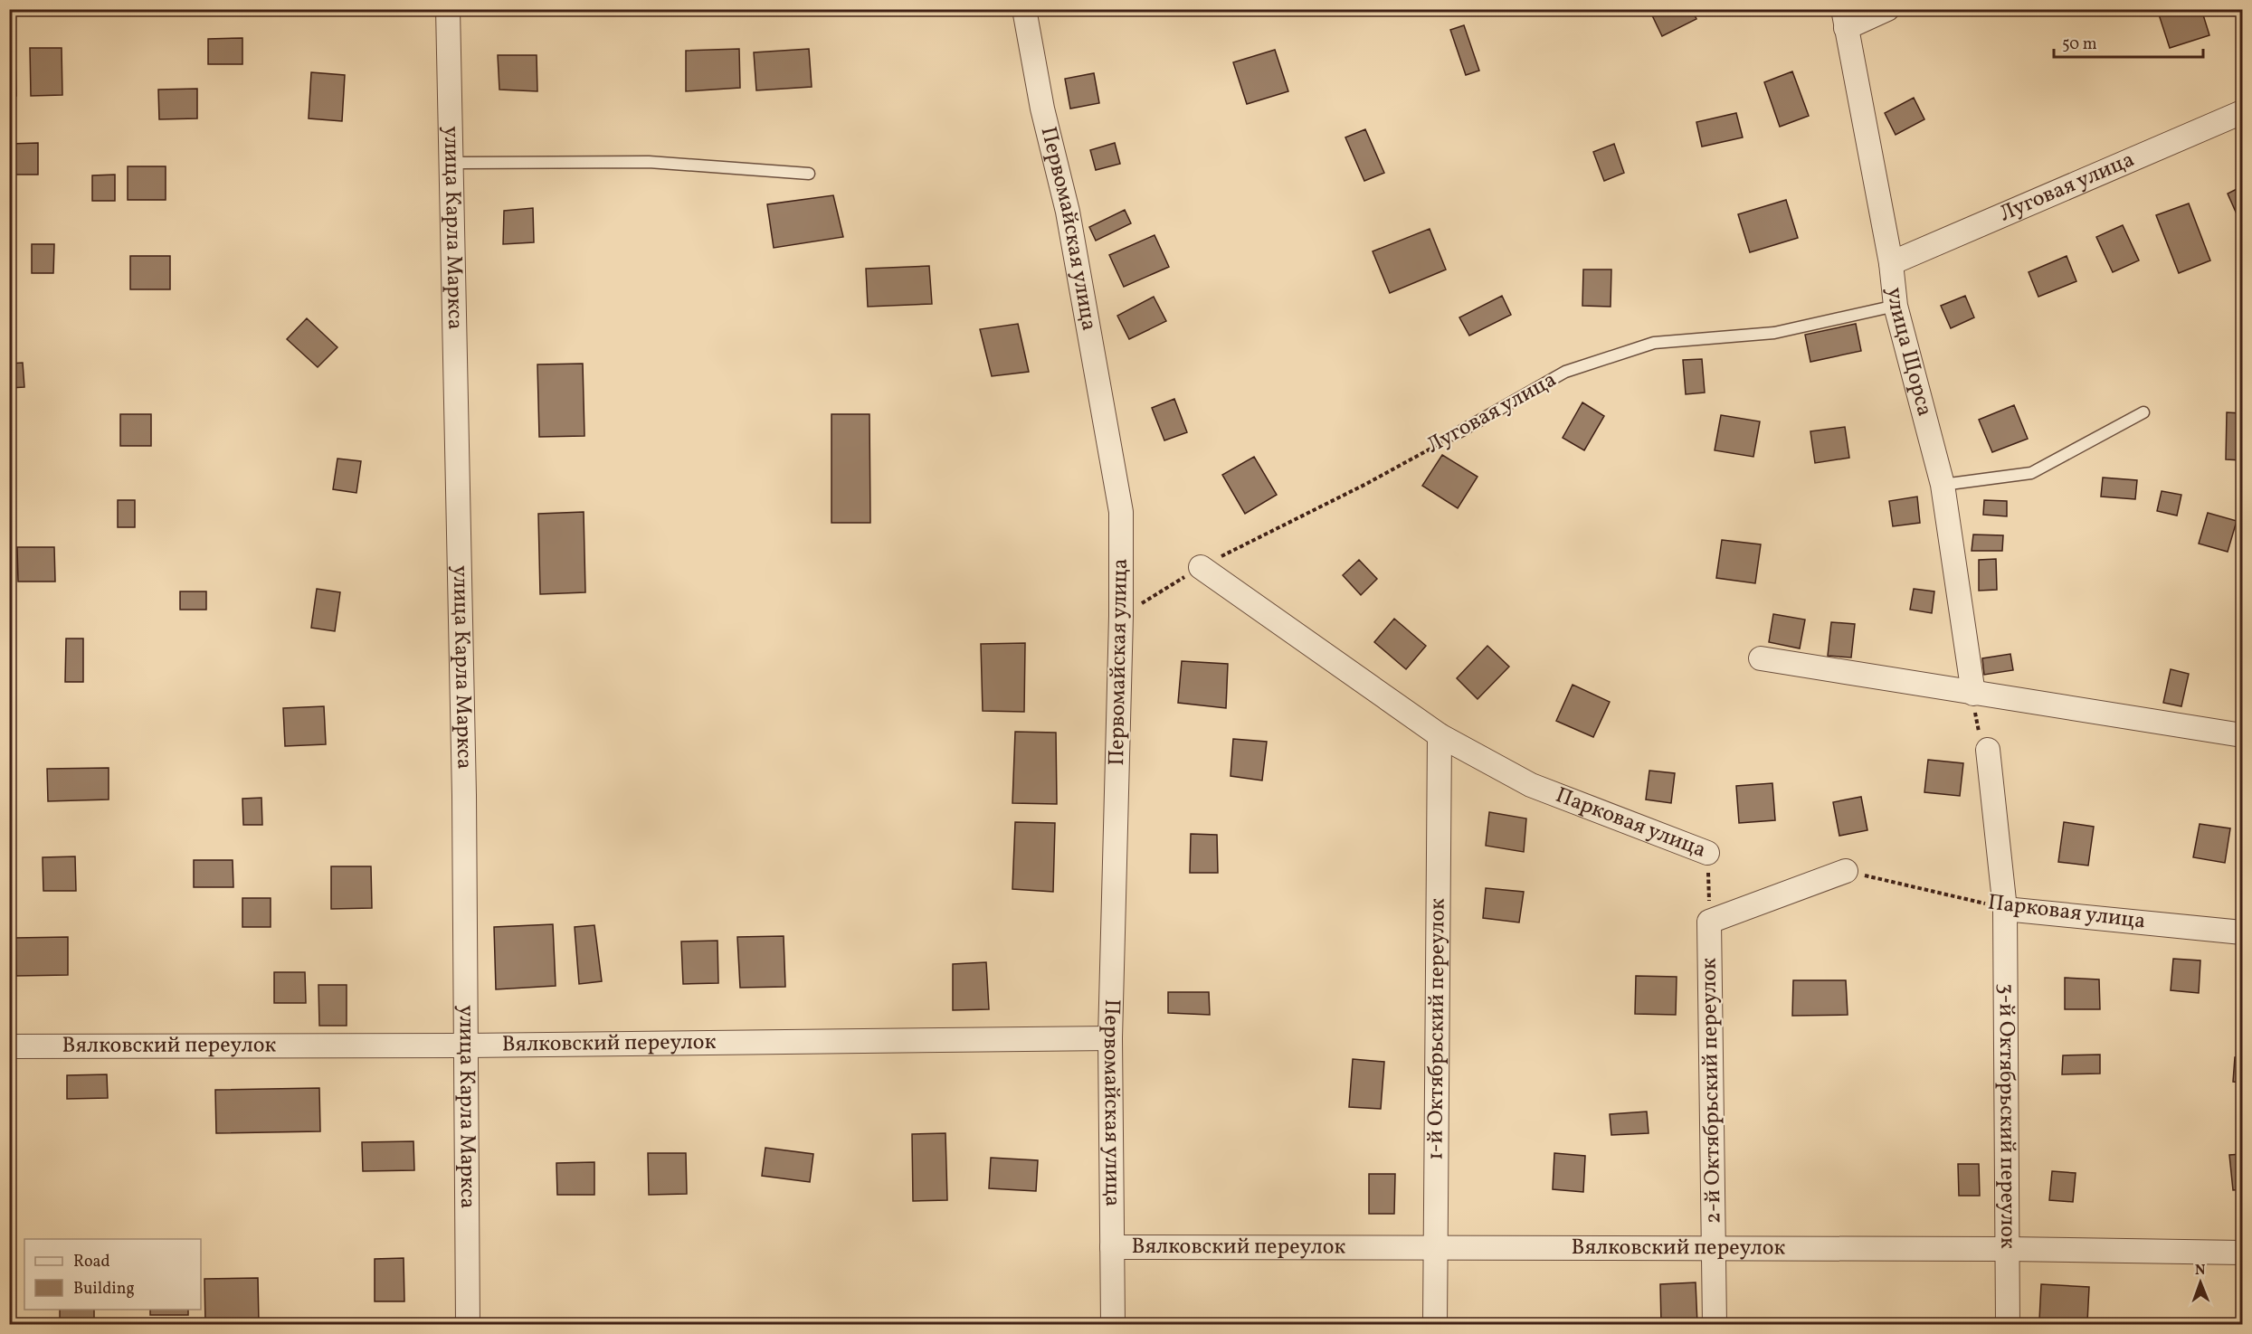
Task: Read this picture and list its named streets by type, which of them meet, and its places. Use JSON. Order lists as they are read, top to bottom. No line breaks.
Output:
{"streets":{"street":["Луговая улица","улица Карла Маркса","Первомайская улица","улица Щорса","Парковая улица","1-й Октябрьский переулок","Вялковский переулок","2-й Октябрьский переулок","3-й Октябрьский переулок"]},"crossings":[["Луговая улица","Первомайская улица"],["Луговая улица","улица Щорса"],["Луговая улица","Парковая улица"],["улица Карла Маркса","Вялковский переулок"],["Первомайская улица","Вялковский переулок"],["Парковая улица","1-й Октябрьский переулок"],["Парковая улица","2-й Октябрьский переулок"],["Парковая улица","3-й Октябрьский переулок"],["1-й Октябрьский переулок","Вялковский переулок"],["Вялковский переулок","2-й Октябрьский переулок"],["Вялковский переулок","3-й Октябрьский переулок"]],"legend":["Road","Building"],"scale_bar":"50 m","north":"top"}
